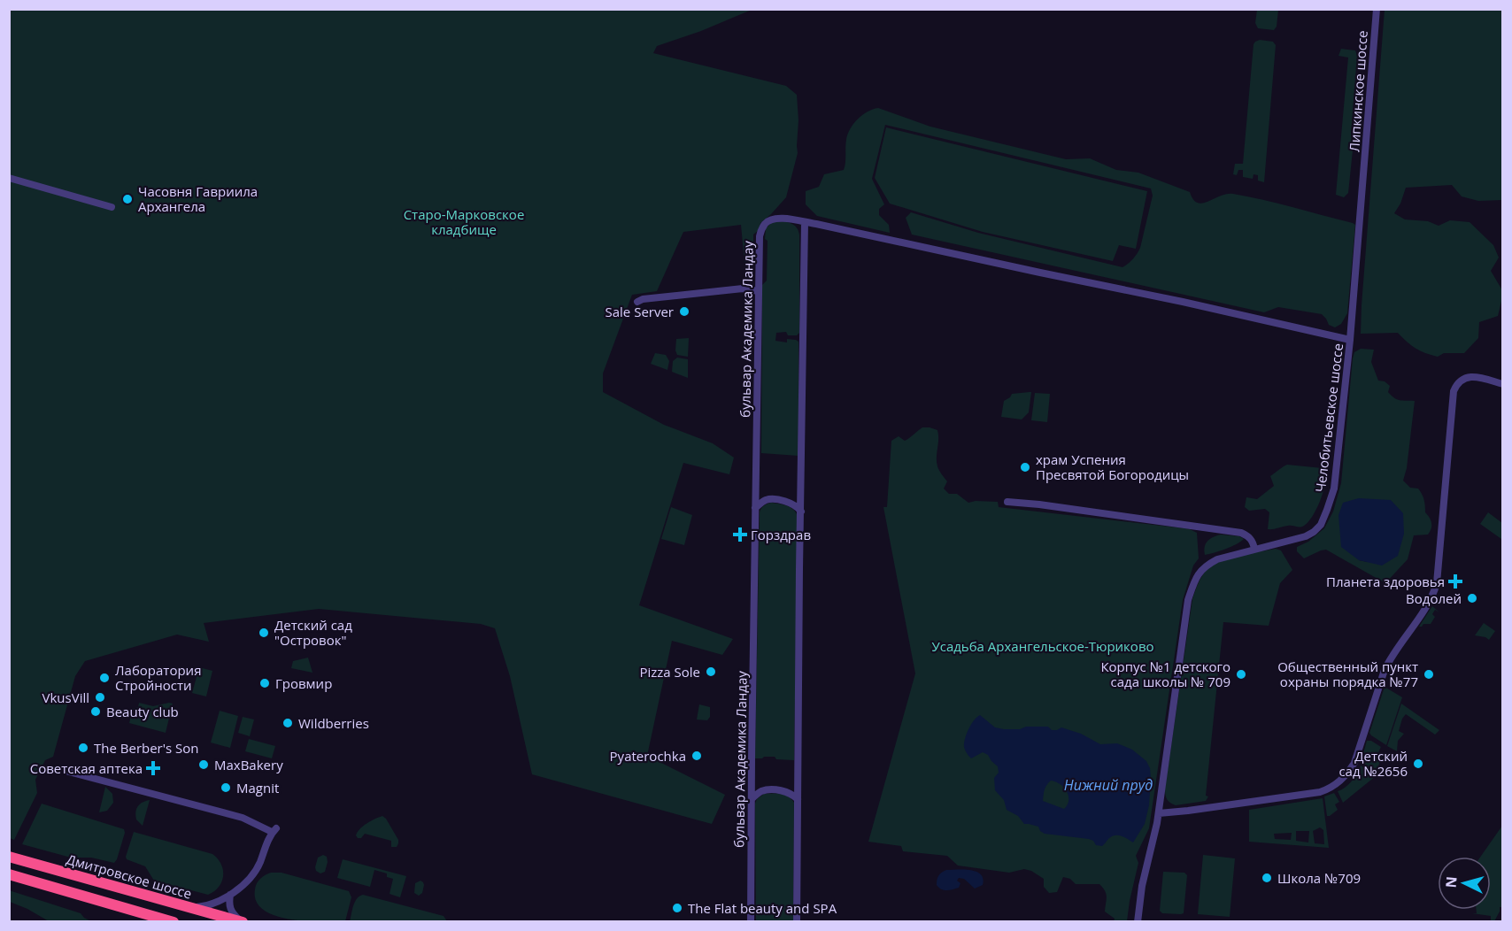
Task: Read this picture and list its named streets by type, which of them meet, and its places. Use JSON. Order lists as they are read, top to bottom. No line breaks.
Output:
{"streets":{"highway":["Дмитровское шоссе"],"street":["Липкинское шоссе","бульвар Академика Ландау","Челобитьевское шоссе"]},"crossings":[["Липкинское шоссе","Челобитьевское шоссе"]],"water":["Нижний пруд"],"parks":["Старо-Марковское кладбище","Усадьба Архангельское-Тюриково"],"places":{"other":["Часовня Гавриила Архангела","Sale Server","храм Успения Пресвятой Богородицы","Водолей","Детский сад \"Островок\"","Pizza Sole","Корпус №1 детского сада школы № 709","Общественный пункт охраны порядка №77","Лаборатория Стройности","Гровмир","VkusVill","Beauty club","Wildberries","The Berber's Son","Pyaterochka","Детский сад №2656","MaxBakery","Magnit","Школа №709","The Flat beauty and SPA"],"health":["Горздрав","Планета здоровья","Советская аптека"]},"north":"left"}
